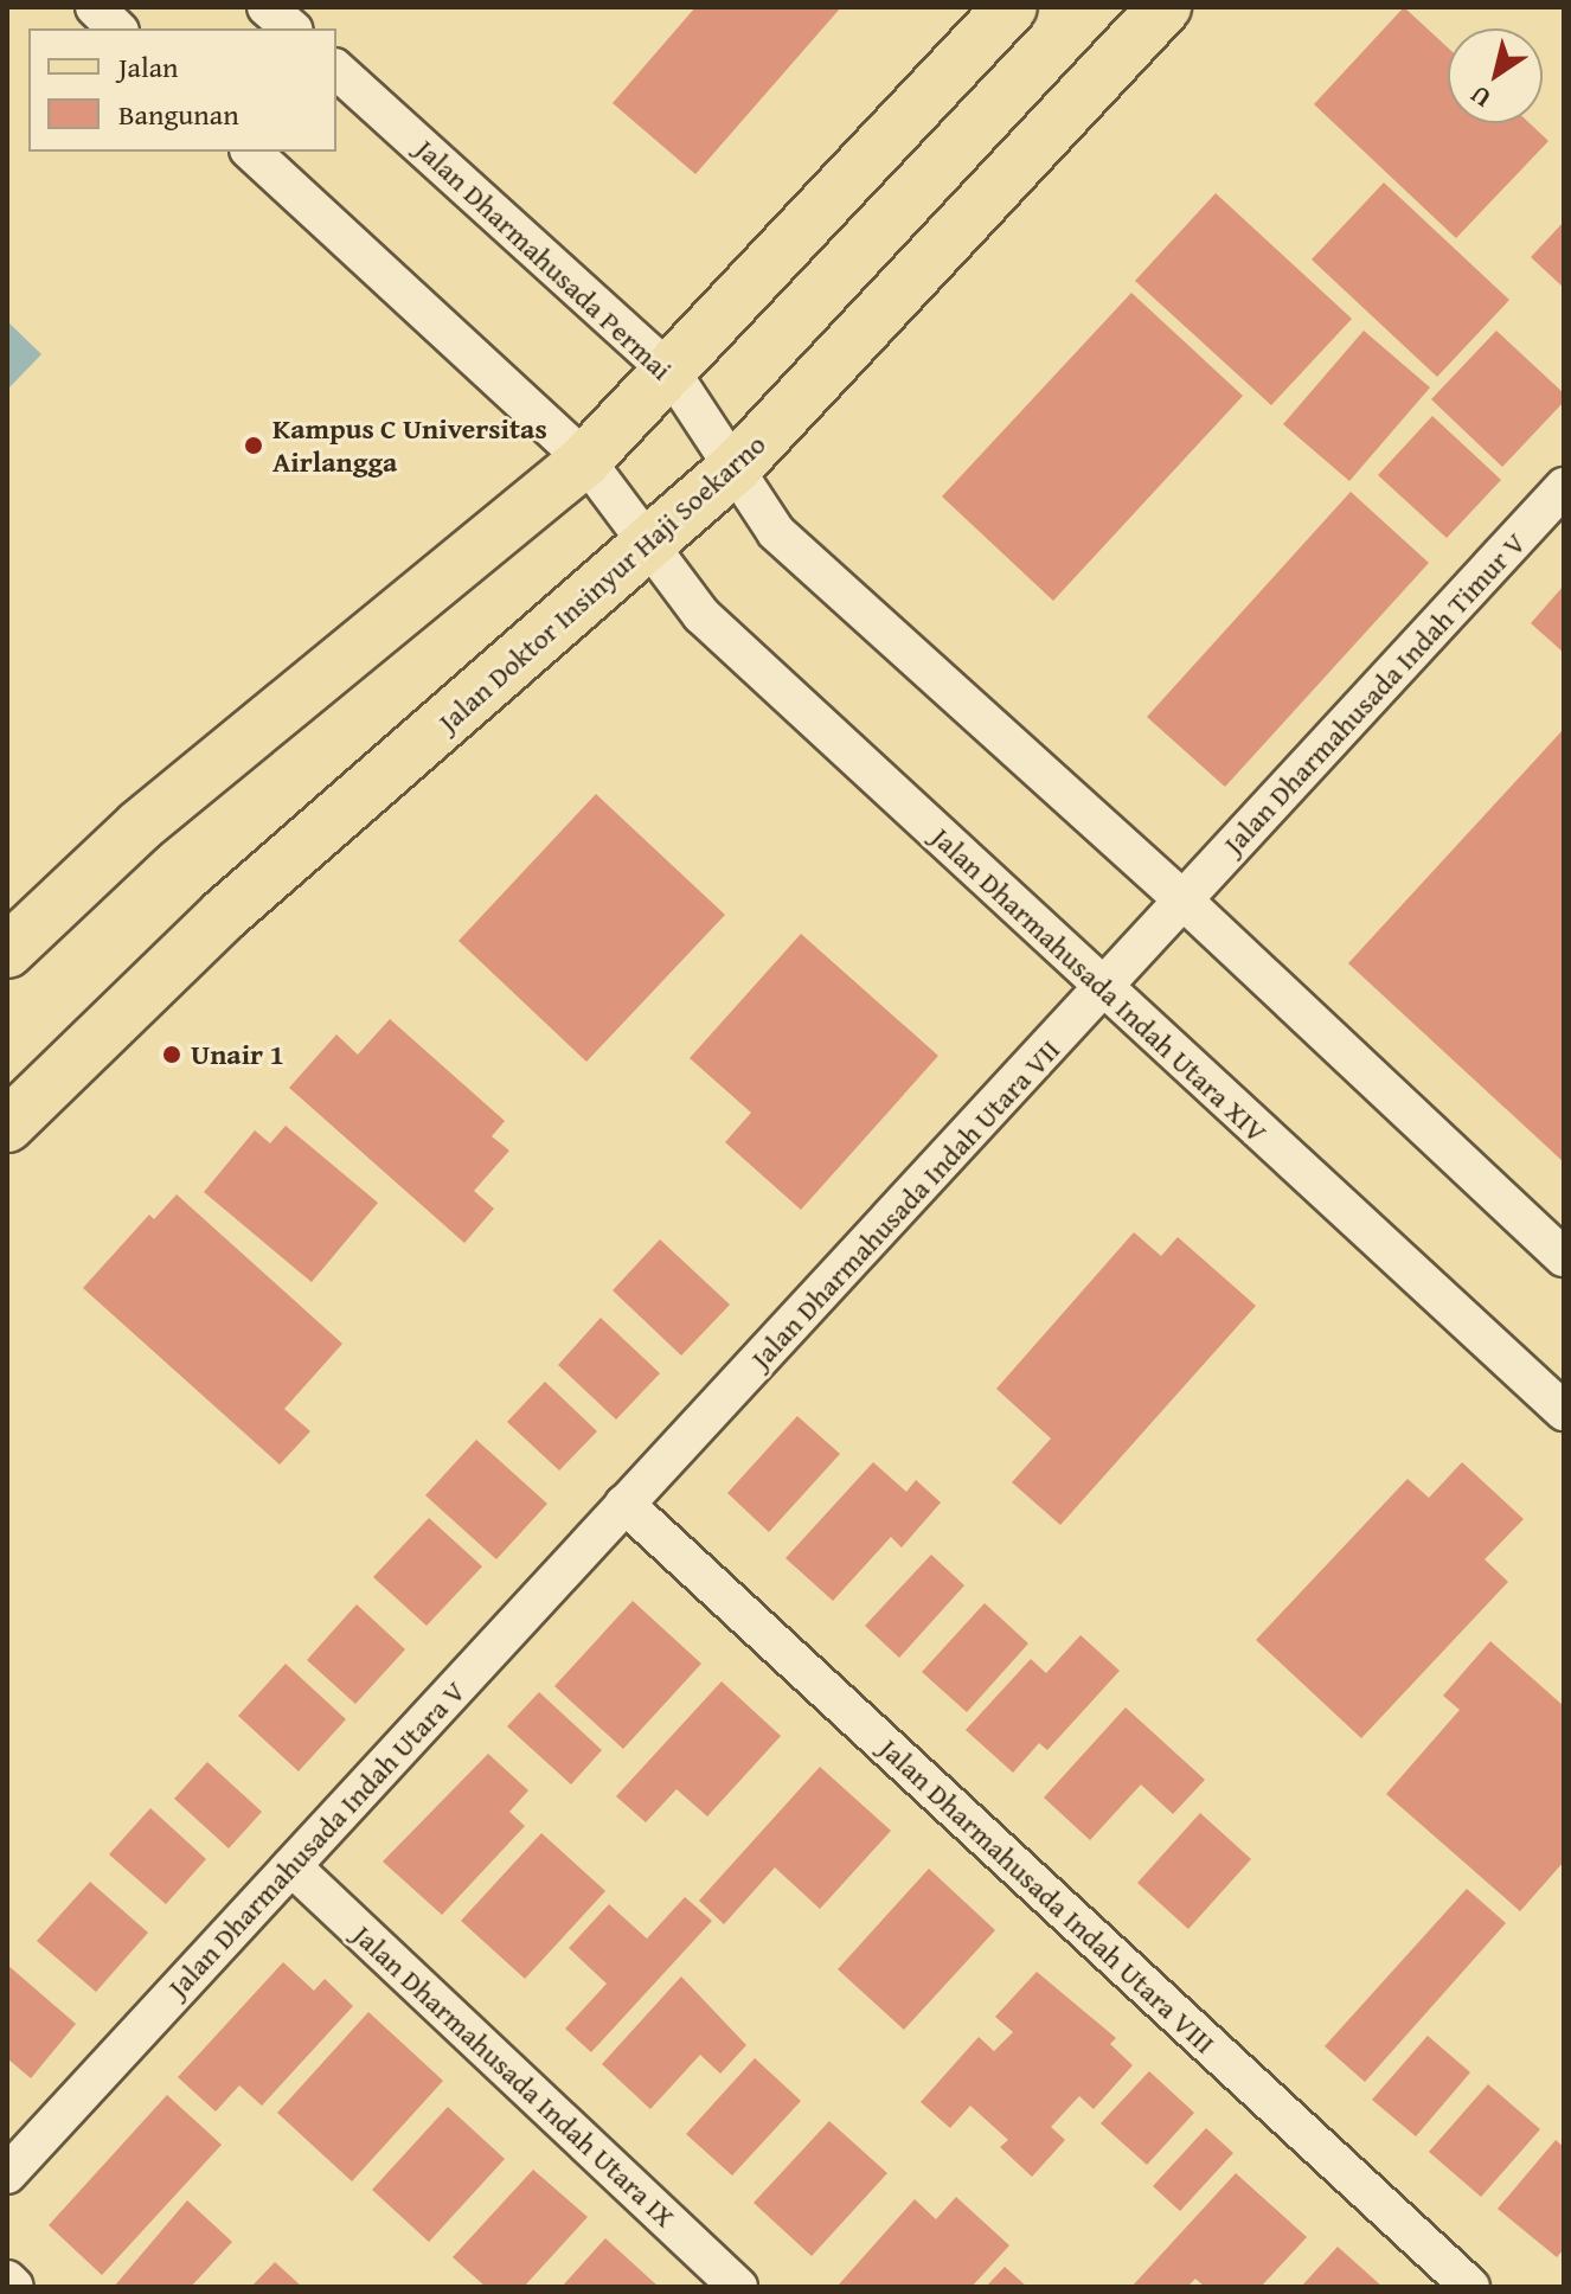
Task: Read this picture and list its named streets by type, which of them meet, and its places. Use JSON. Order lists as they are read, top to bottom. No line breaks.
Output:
{"streets":{"main road":["Jalan Doktor Insinyur Haji Soekarno"],"street":["Jalan Dharmahusada Permai","Jalan Dharmahusada Indah Timur V","Jalan Dharmahusada Indah Utara XIV","Jalan Dharmahusada Indah Utara VII","Jalan Dharmahusada Indah Utara V","Jalan Dharmahusada Indah Utara VIII","Jalan Dharmahusada Indah Utara IX"]},"crossings":[["Jalan Dharmahusada Permai","Jalan Doktor Insinyur Haji Soekarno"],["Jalan Doktor Insinyur Haji Soekarno","Jalan Dharmahusada Indah Utara XIV"],["Jalan Dharmahusada Indah Timur V","Jalan Dharmahusada Indah Utara VII"],["Jalan Dharmahusada Indah Utara XIV","Jalan Dharmahusada Indah Utara VII"],["Jalan Dharmahusada Indah Utara VII","Jalan Dharmahusada Indah Utara V"],["Jalan Dharmahusada Indah Utara VII","Jalan Dharmahusada Indah Utara VIII"],["Jalan Dharmahusada Indah Utara V","Jalan Dharmahusada Indah Utara VIII"],["Jalan Dharmahusada Indah Utara V","Jalan Dharmahusada Indah Utara IX"]],"places":["Kampus C Universitas Airlangga","Unair 1"],"legend":["Jalan","Bangunan"],"north":"bottom left"}
